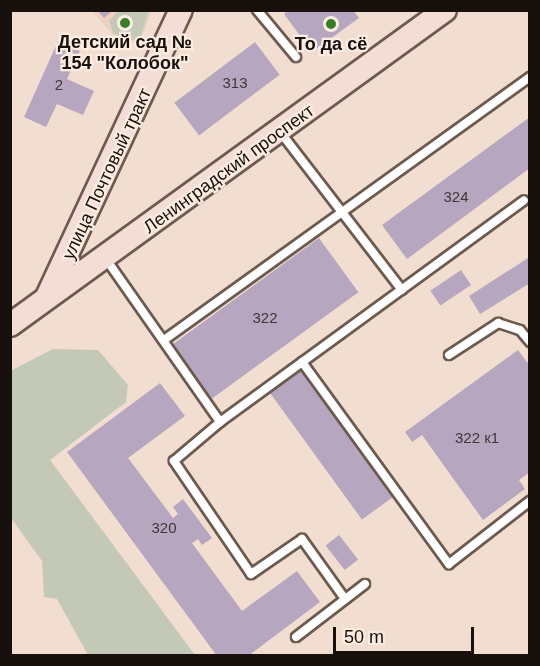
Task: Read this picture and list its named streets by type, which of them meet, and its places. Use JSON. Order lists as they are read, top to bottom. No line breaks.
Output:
{"streets":{"main road":["Ленинградский проспект","улица Почтовый тракт"]},"crossings":[["Ленинградский проспект","улица Почтовый тракт"]],"places":["Детский сад № 154 \"Колобок\"","То да сё"],"house_numbers":["313","2","324","322","322 к1","320"],"scale_bar":"50 m"}
